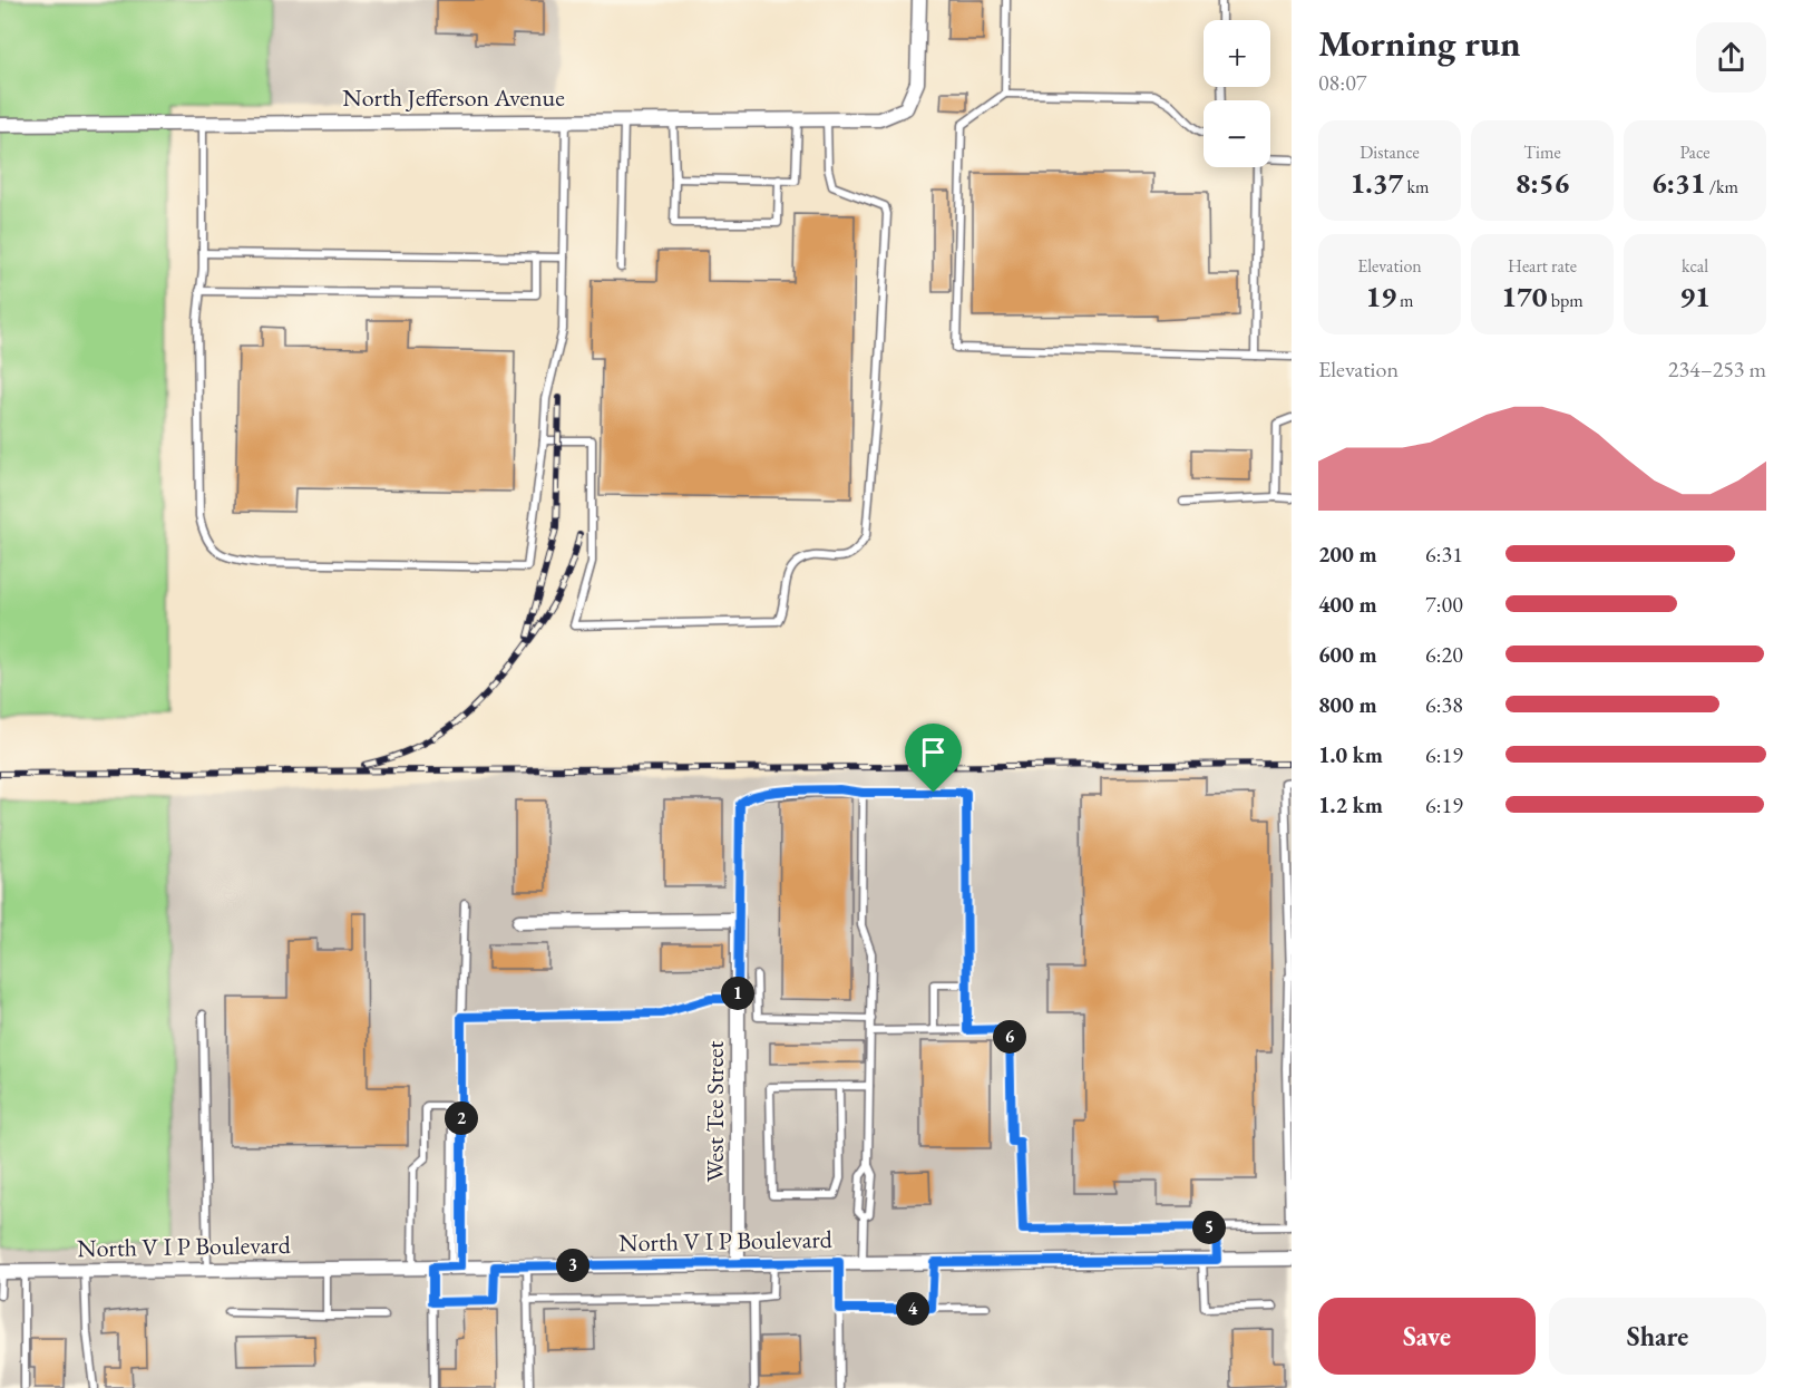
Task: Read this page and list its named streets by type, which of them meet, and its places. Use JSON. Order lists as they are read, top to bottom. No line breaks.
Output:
{"streets":{"street":["North Jefferson Avenue","West Tee Street","North V I P Boulevard"]},"crossings":[["West Tee Street","North V I P Boulevard"]],"page":{"heading":["Morning run","08:07"],"map_buttons":["+","−"],"stats":[["Distance","1.37 km"],["Time","8:56"],["Pace","6:31 /km"],["Elevation","19 m"],["Heart rate","170 bpm"],["kcal","91"]],"chart":["Elevation","234–253 m"],"list":[{"name":"200 m","note":"6:31"},{"name":"400 m","note":"7:00"},{"name":"600 m","note":"6:20"},{"name":"800 m","note":"6:38"},{"name":"1.0 km","note":"6:19"},{"name":"1.2 km","note":"6:19"}],"pins":["1","6","2","5","3","4"],"buttons":["Save","Share"]}}
